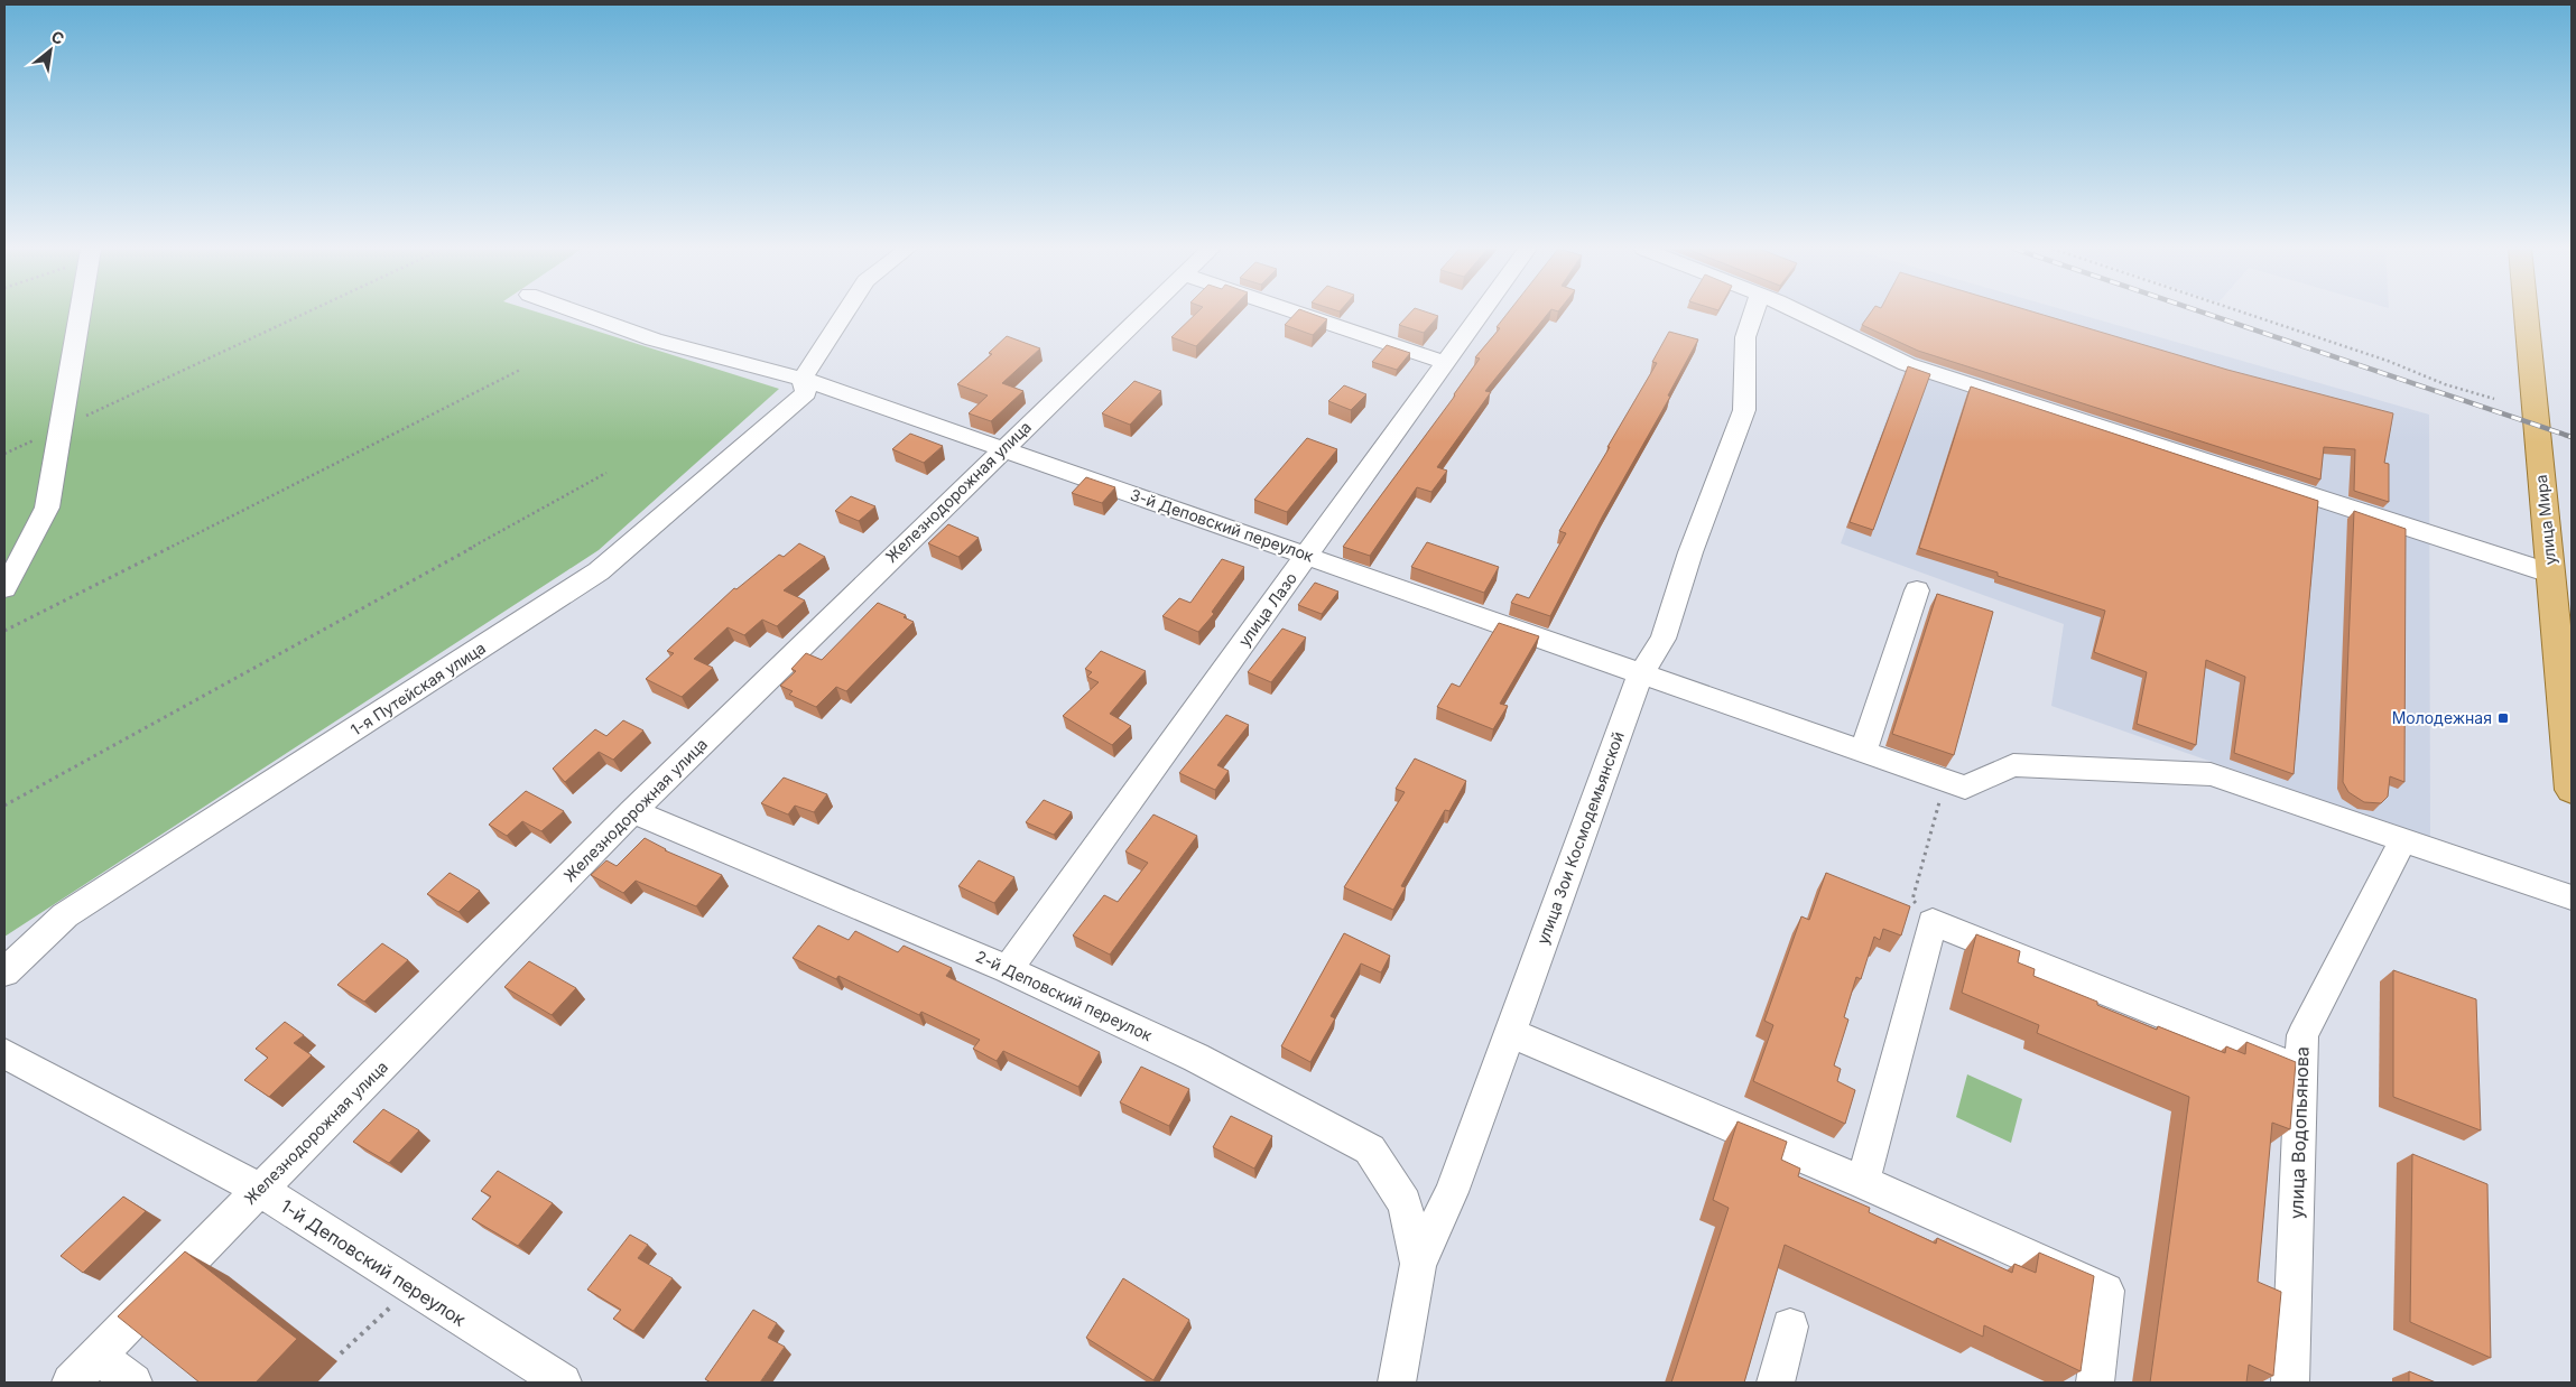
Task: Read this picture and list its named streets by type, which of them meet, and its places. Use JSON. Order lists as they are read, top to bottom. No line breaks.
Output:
{"streets":{"main road":["улица Мира"],"street":["Железнодорожная улица","3-й Деповский переулок","улица Лазо","1-я Путейская улица","улица Зои Космодемьянской","2-й Деповский переулок","улица Водопьянова","1-й Деповский переулок"]},"crossings":[["Железнодорожная улица","3-й Деповский переулок"],["Железнодорожная улица","2-й Деповский переулок"],["Железнодорожная улица","1-й Деповский переулок"],["3-й Деповский переулок","улица Лазо"],["3-й Деповский переулок","1-я Путейская улица"],["3-й Деповский переулок","улица Зои Космодемьянской"],["3-й Деповский переулок","улица Водопьянова"],["улица Лазо","2-й Деповский переулок"],["улица Зои Космодемьянской","2-й Деповский переулок"]],"places":{"transit":["Молодежная"]},"north":"top right"}
